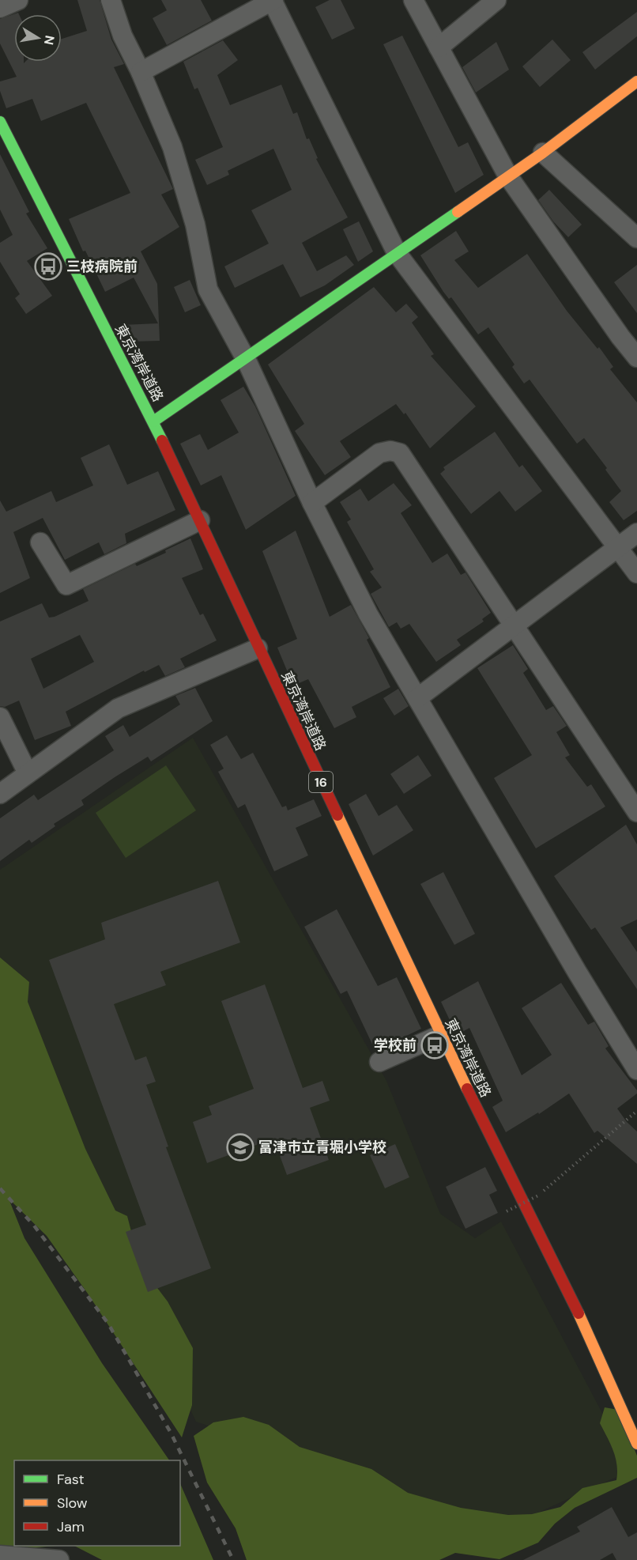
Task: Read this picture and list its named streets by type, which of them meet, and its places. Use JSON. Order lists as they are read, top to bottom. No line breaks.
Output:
{"streets":{"main road":["東京湾岸道路","16"]},"places":{"bus stop":["三枝病院前","学校前"],"school or university":["富津市立青堀小学校"]},"legend":["Fast","Slow","Jam"],"north":"right"}
